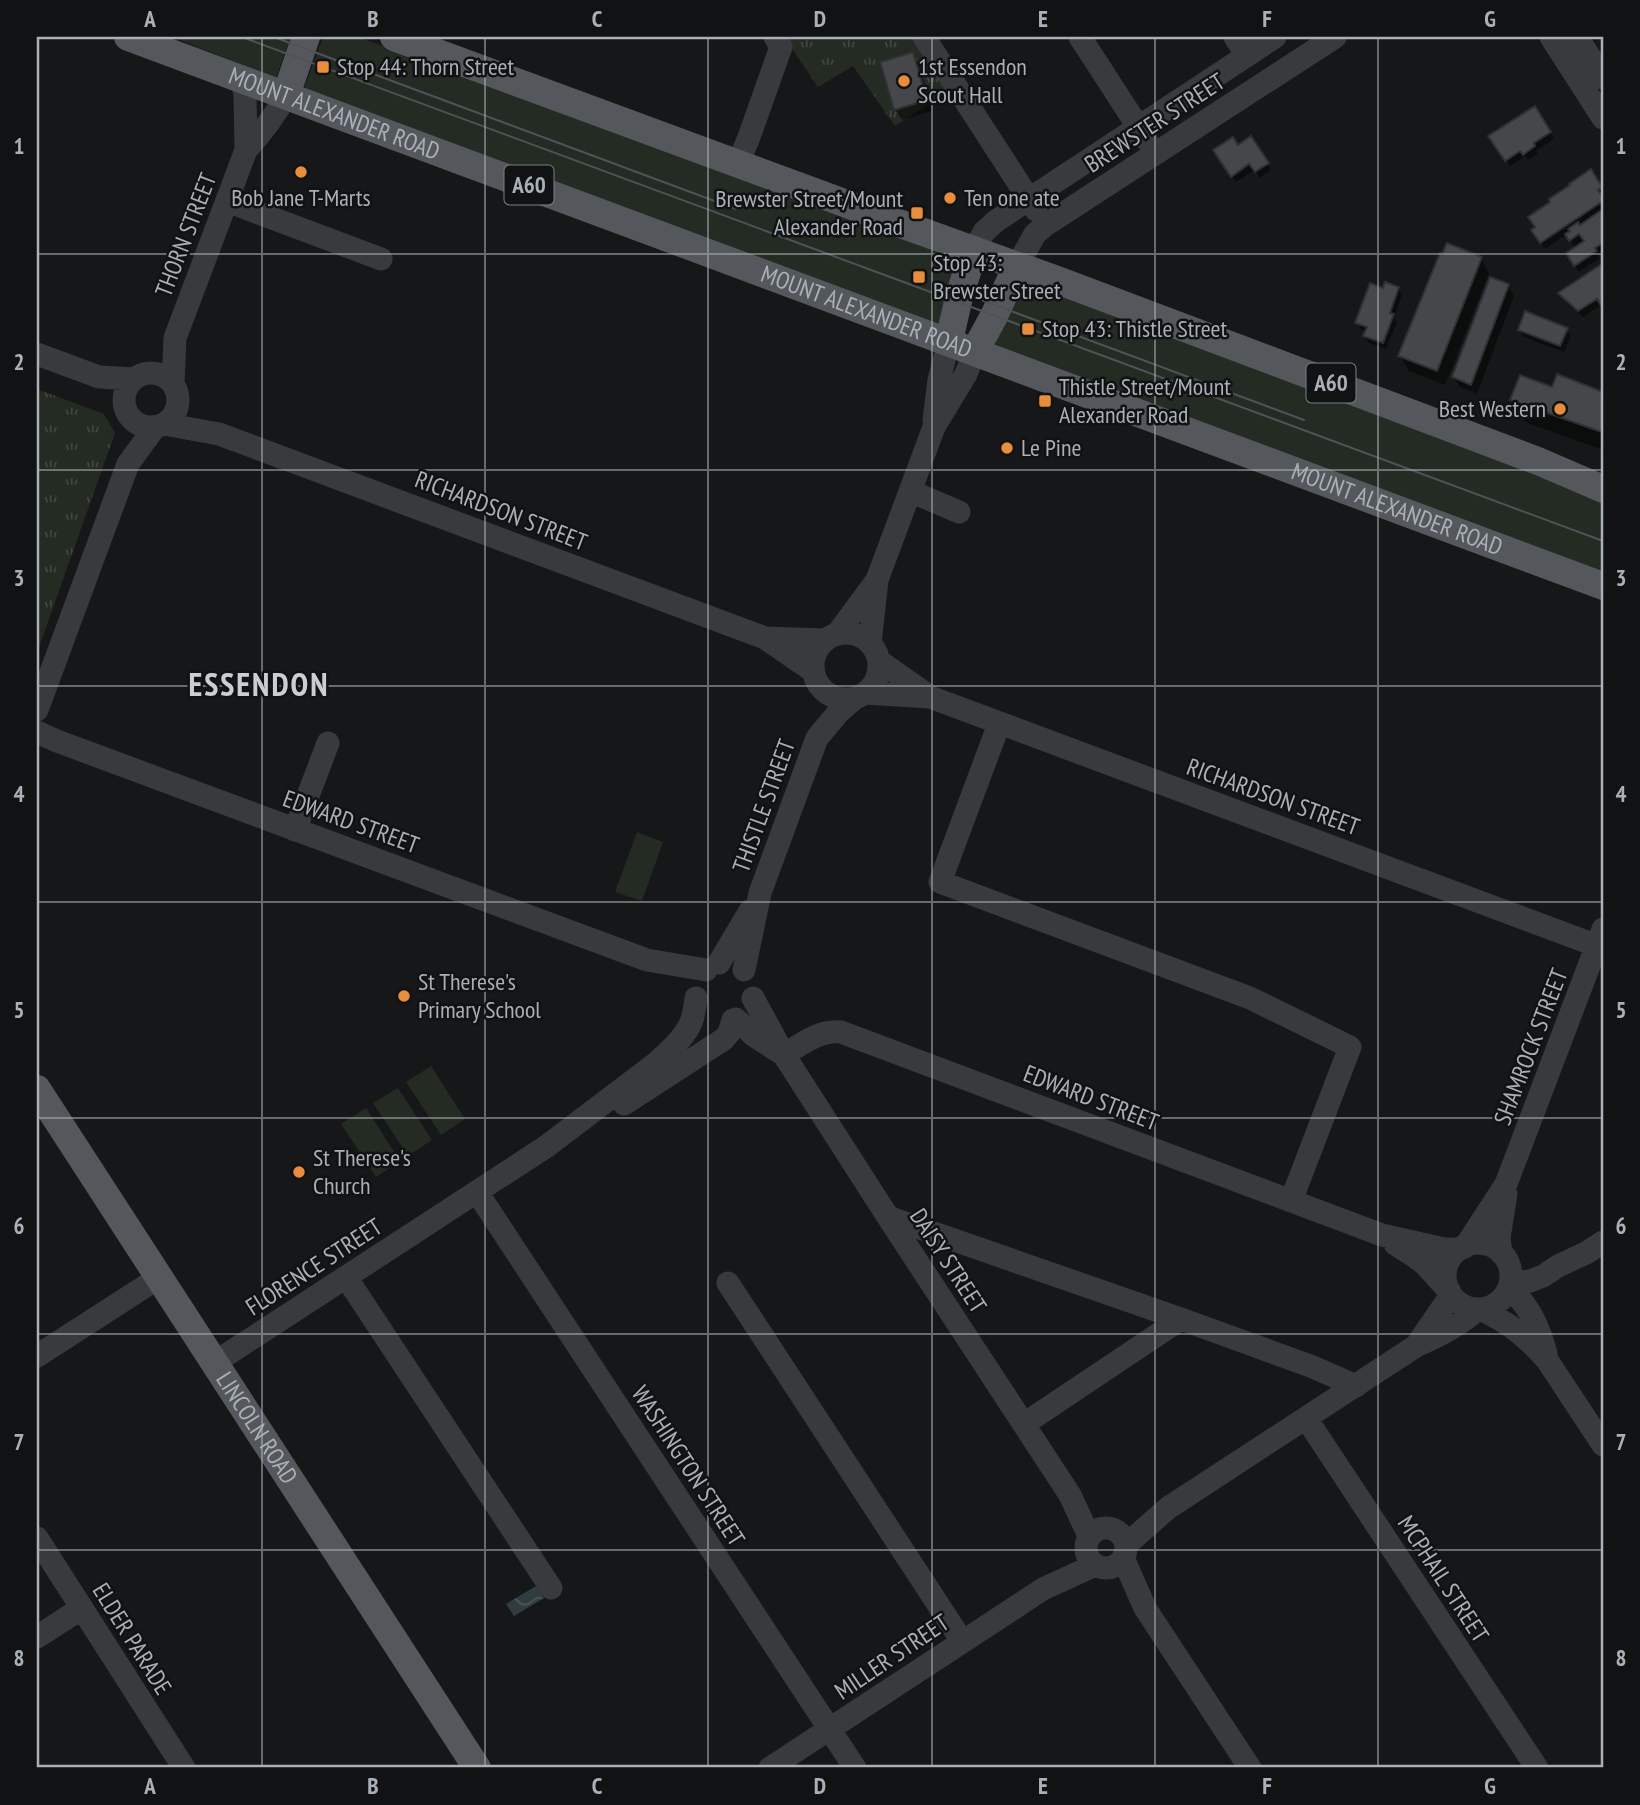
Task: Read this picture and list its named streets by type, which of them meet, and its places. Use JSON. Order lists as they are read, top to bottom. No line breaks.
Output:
{"streets":{"main road":["MOUNT ALEXANDER ROAD","A60","LINCOLN ROAD"],"street":["BREWSTER STREET","THORN STREET","RICHARDSON STREET","THISTLE STREET","EDWARD STREET","SHAMROCK STREET","DAISY STREET","FLORENCE STREET","WASHINGTON STREET","MCPHAIL STREET","ELDER PARADE","MILLER STREET"]},"crossings":[["MOUNT ALEXANDER ROAD","THORN STREET"],["BREWSTER STREET","A60"],["THORN STREET","RICHARDSON STREET"],["RICHARDSON STREET","THISTLE STREET"],["RICHARDSON STREET","SHAMROCK STREET"],["THISTLE STREET","EDWARD STREET"],["THISTLE STREET","DAISY STREET"],["THISTLE STREET","FLORENCE STREET"],["EDWARD STREET","SHAMROCK STREET"],["EDWARD STREET","DAISY STREET"],["EDWARD STREET","FLORENCE STREET"],["EDWARD STREET","MILLER STREET"],["SHAMROCK STREET","MILLER STREET"],["DAISY STREET","FLORENCE STREET"],["DAISY STREET","MILLER STREET"],["FLORENCE STREET","LINCOLN ROAD"],["FLORENCE STREET","WASHINGTON STREET"],["WASHINGTON STREET","MILLER STREET"],["MCPHAIL STREET","MILLER STREET"]],"districts":["ESSENDON"],"places":{"transit":["Stop 44: Thorn Street","Brewster Street/Mount Alexander Road","Stop 43: Brewster Street","Stop 43: Thistle Street","Thistle Street/Mount Alexander Road"],"other":["1st Essendon Scout Hall","Bob Jane T-Marts","Ten one ate","Best Western","Le Pine","St Therese's Primary School","St Therese's Church"]},"grid":{"columns":["A","B","C","D","E","F","G"],"rows":["1","2","3","4","5","6","7","8"]}}
